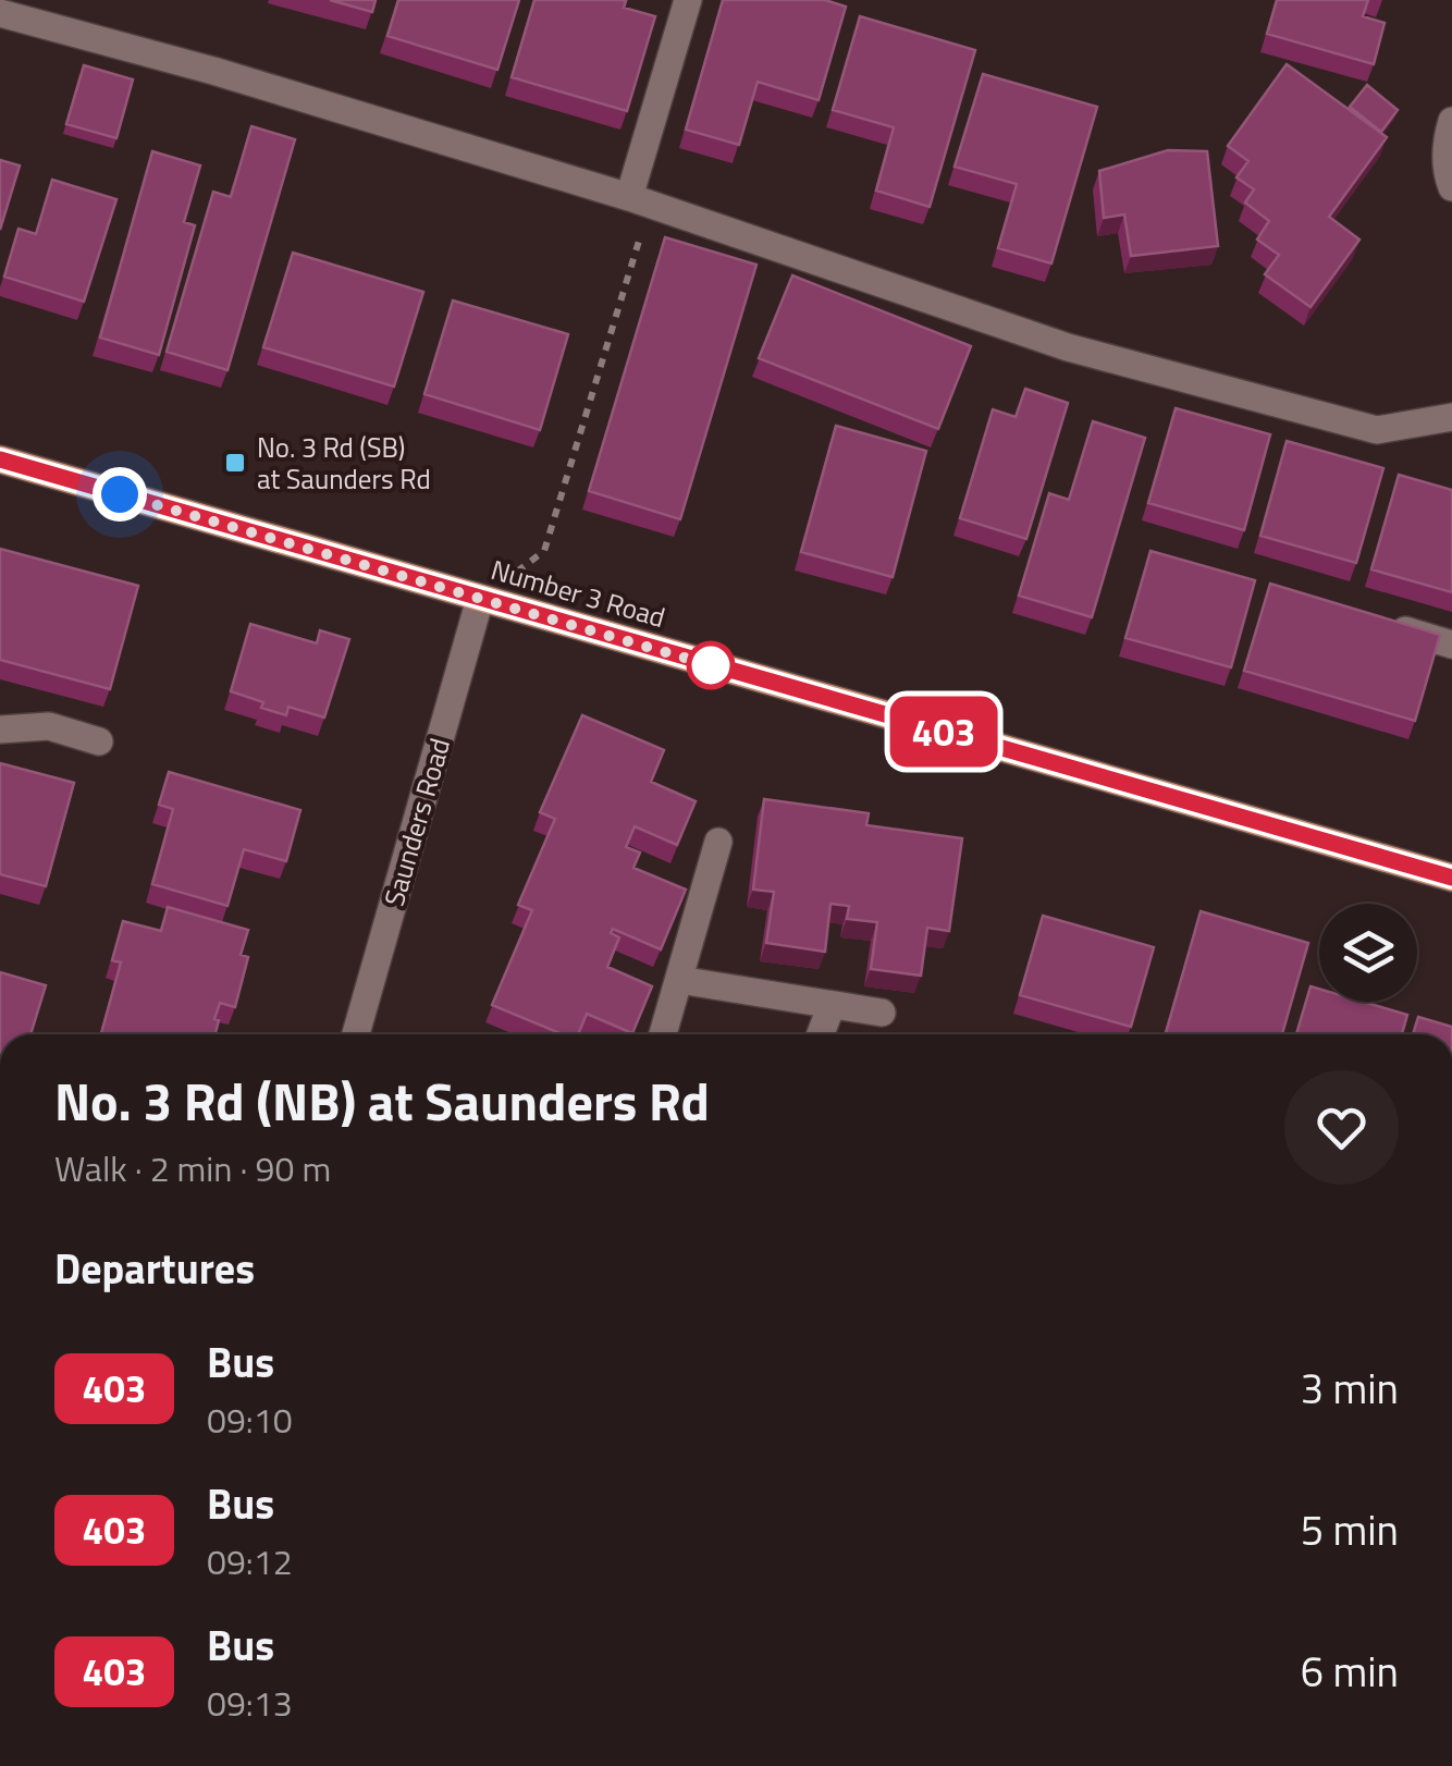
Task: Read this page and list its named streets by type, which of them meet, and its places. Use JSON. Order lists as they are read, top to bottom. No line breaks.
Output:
{"streets":{"main road":["Number 3 Road"],"street":["Saunders Road"]},"crossings":[["Number 3 Road","Saunders Road"]],"places":{"transit":["No. 3 Rd (SB) at Saunders Rd"]},"lines":["bus line 403"],"page":{"on_map":"403","heading":[["No. 3 Rd (NB) at Saunders Rd","Walk · 2 min · 90 m"],"Departures"],"list":[{"mark":"403","name":"Bus","note":"09:10","value":"3 min"},{"mark":"403","name":"Bus","note":"09:12","value":"5 min"},{"mark":"403","name":"Bus","note":"09:13","value":"6 min"}]}}
